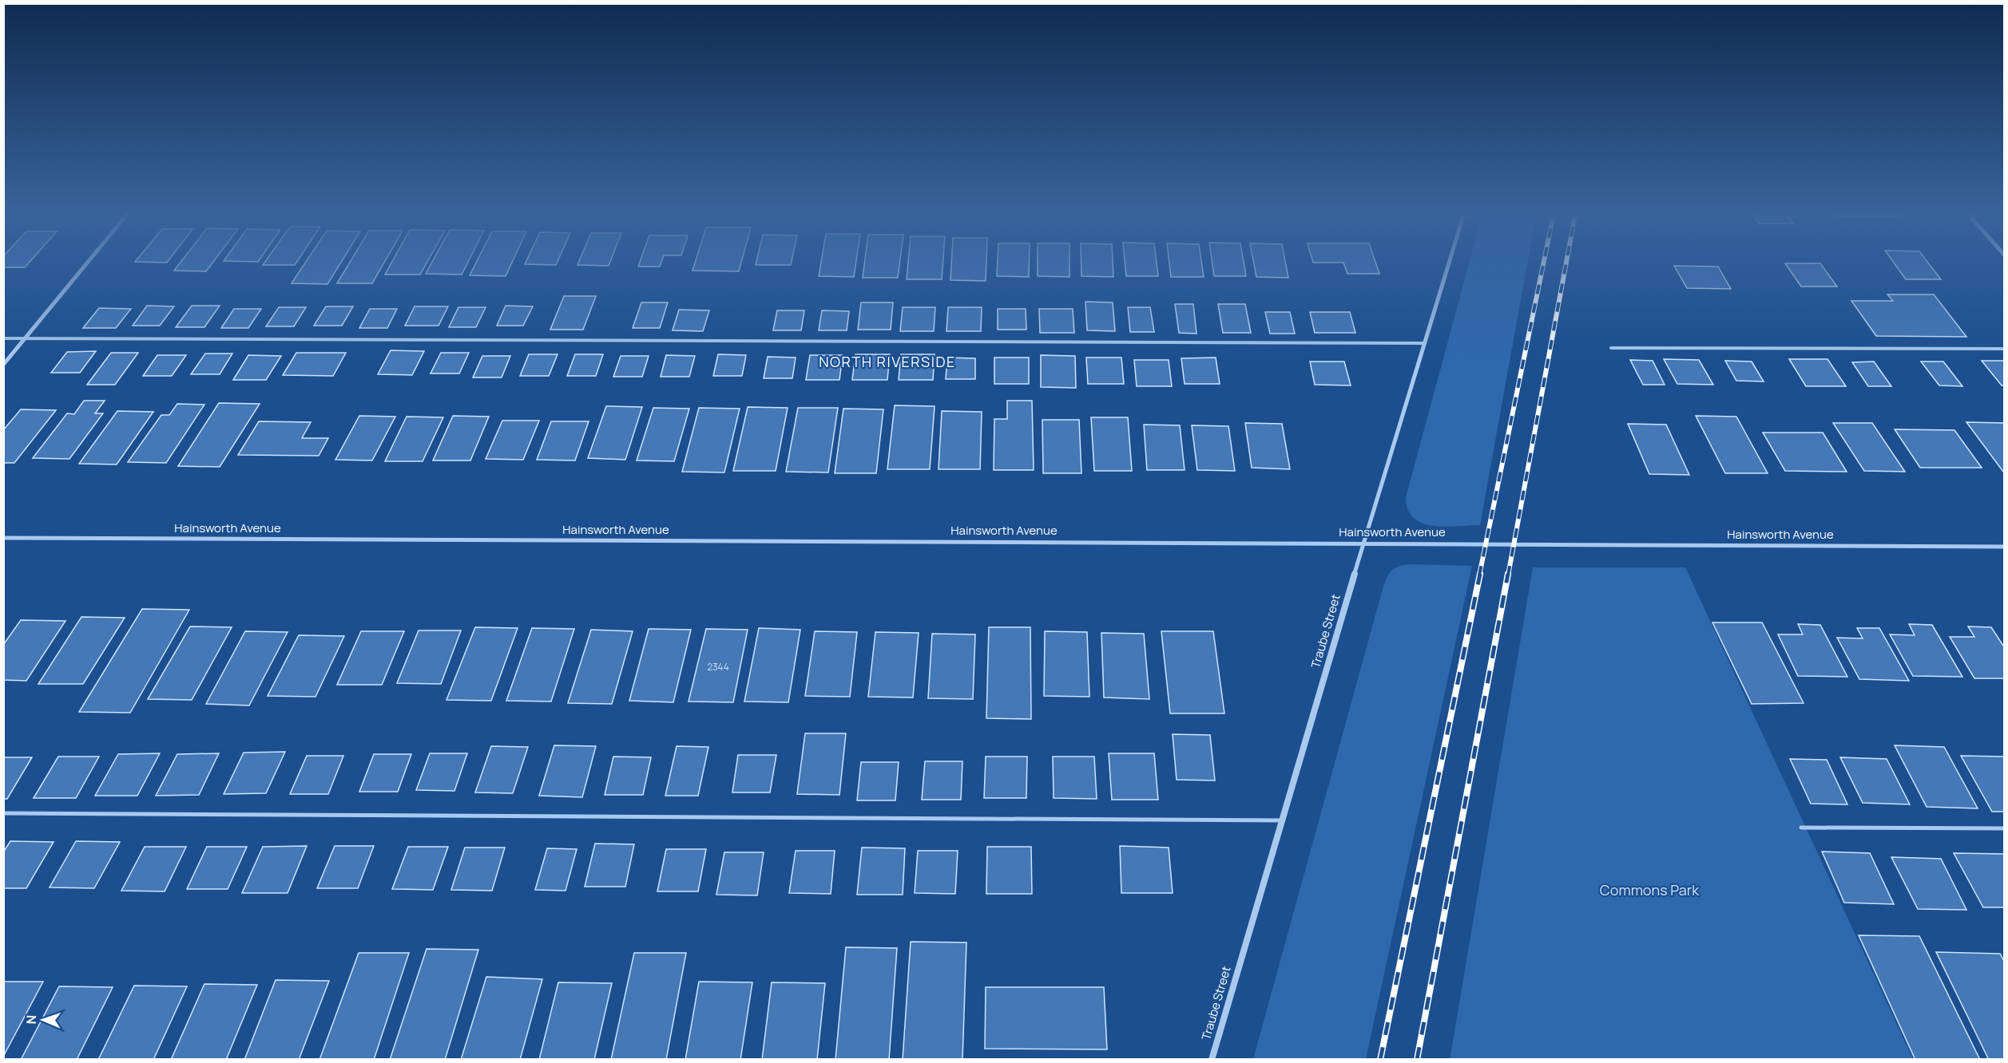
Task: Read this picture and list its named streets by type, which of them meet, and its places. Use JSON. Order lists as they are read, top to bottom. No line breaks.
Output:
{"streets":{"street":["Hainsworth Avenue","Traube Street"]},"crossings":[["Hainsworth Avenue","Traube Street"]],"districts":["NORTH RIVERSIDE"],"parks":["Commons Park"],"house_numbers":["2344"],"north":"left"}
